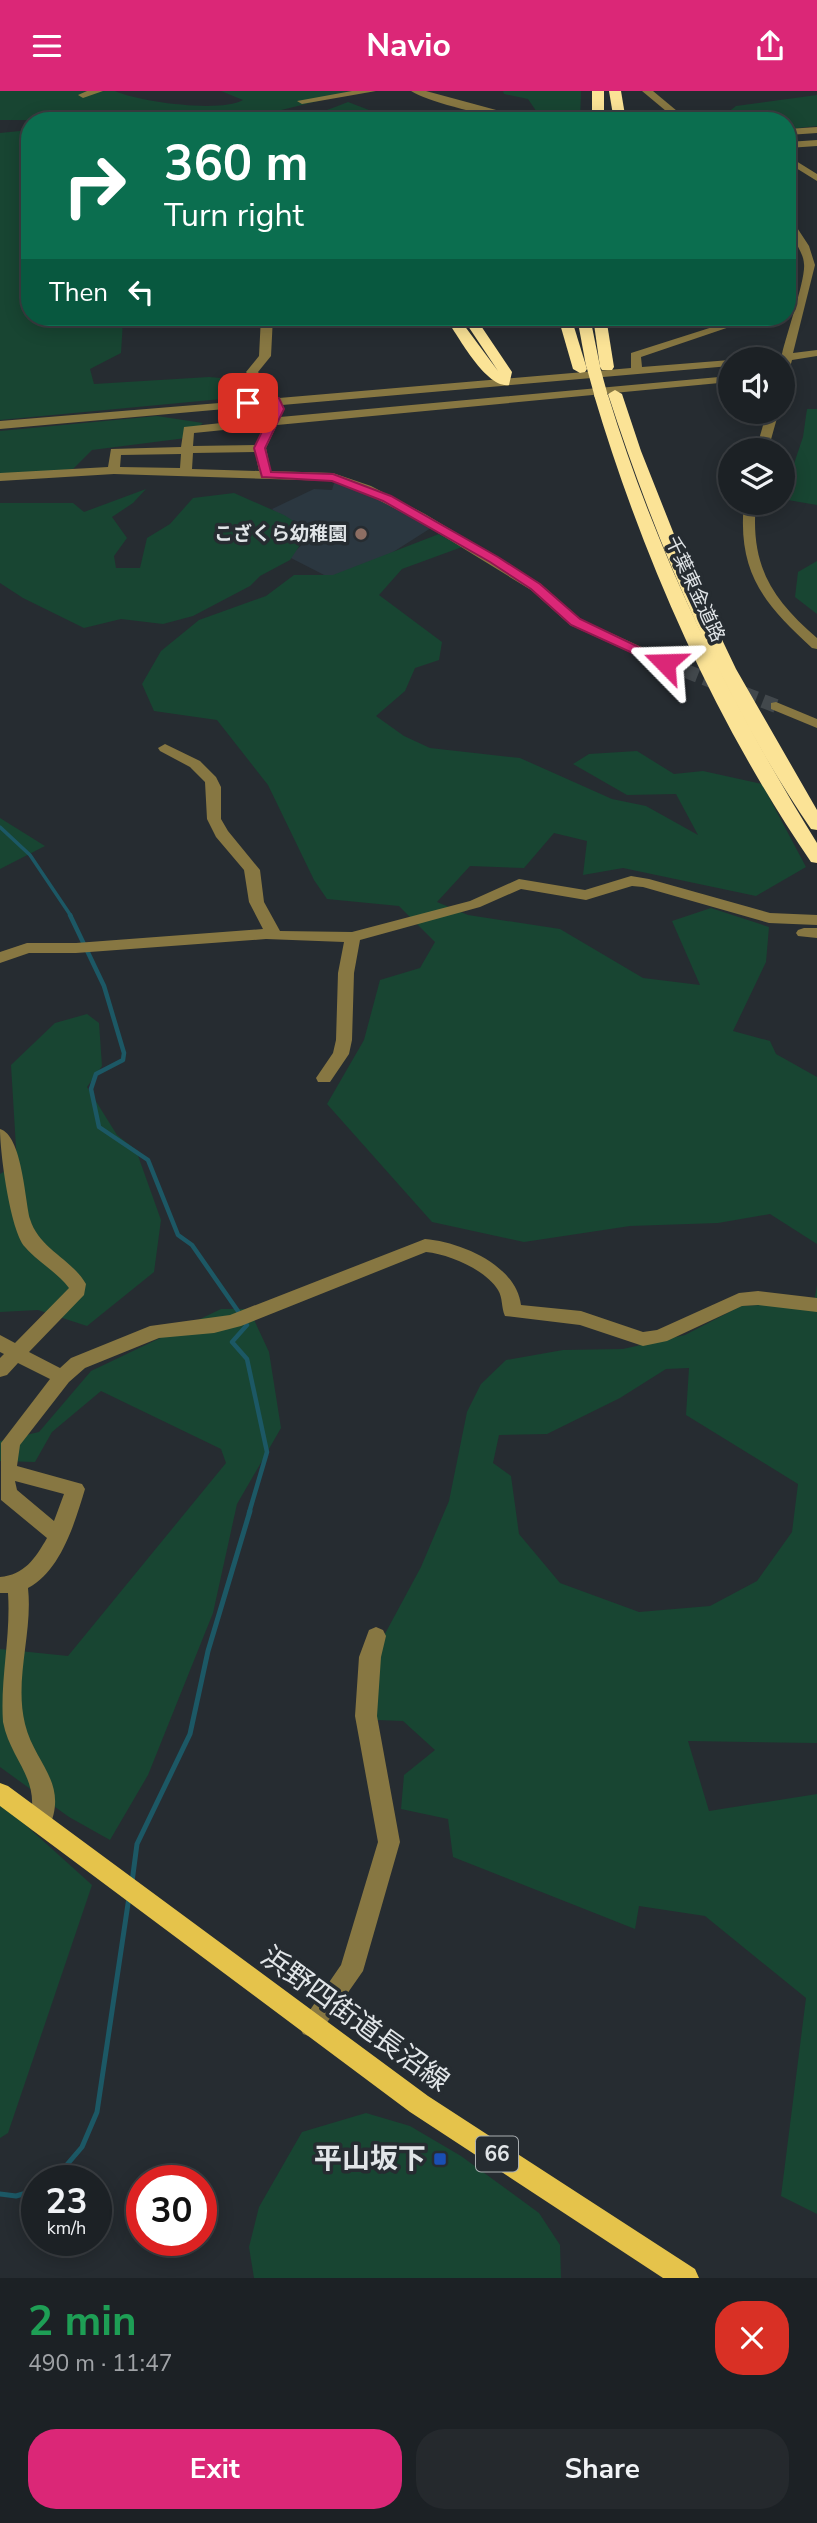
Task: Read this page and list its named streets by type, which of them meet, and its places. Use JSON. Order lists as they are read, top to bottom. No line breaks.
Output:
{"streets":{"highway":["千葉東金道路"],"main road":["浜野四街道長沼線","66"]},"places":{"other":["こざくら幼稚園"],"transit":["平山坂下"]},"page":{"header":"Navio","turn":["360 m","Turn right"],"then":"Then","speed":"23 km/h","limit":"30","heading":["2 min","490 m · 11:47"],"buttons":["Exit","Share"]}}
